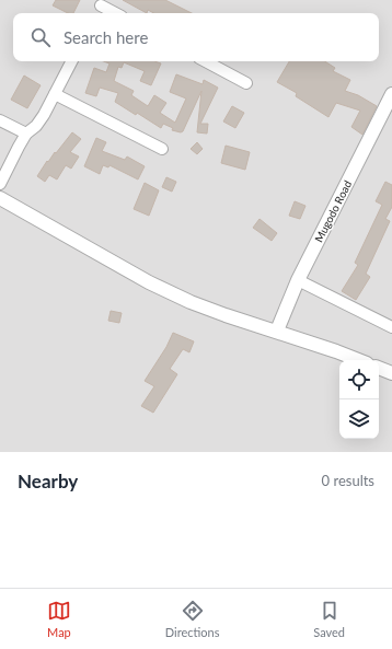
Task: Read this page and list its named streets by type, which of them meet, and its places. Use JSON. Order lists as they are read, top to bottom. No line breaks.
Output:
{"streets":{"street":["Mugodo Road"]},"page":{"search":"Search here","heading":["Nearby","0 results"],"nav":["Map","Directions","Saved"]}}
